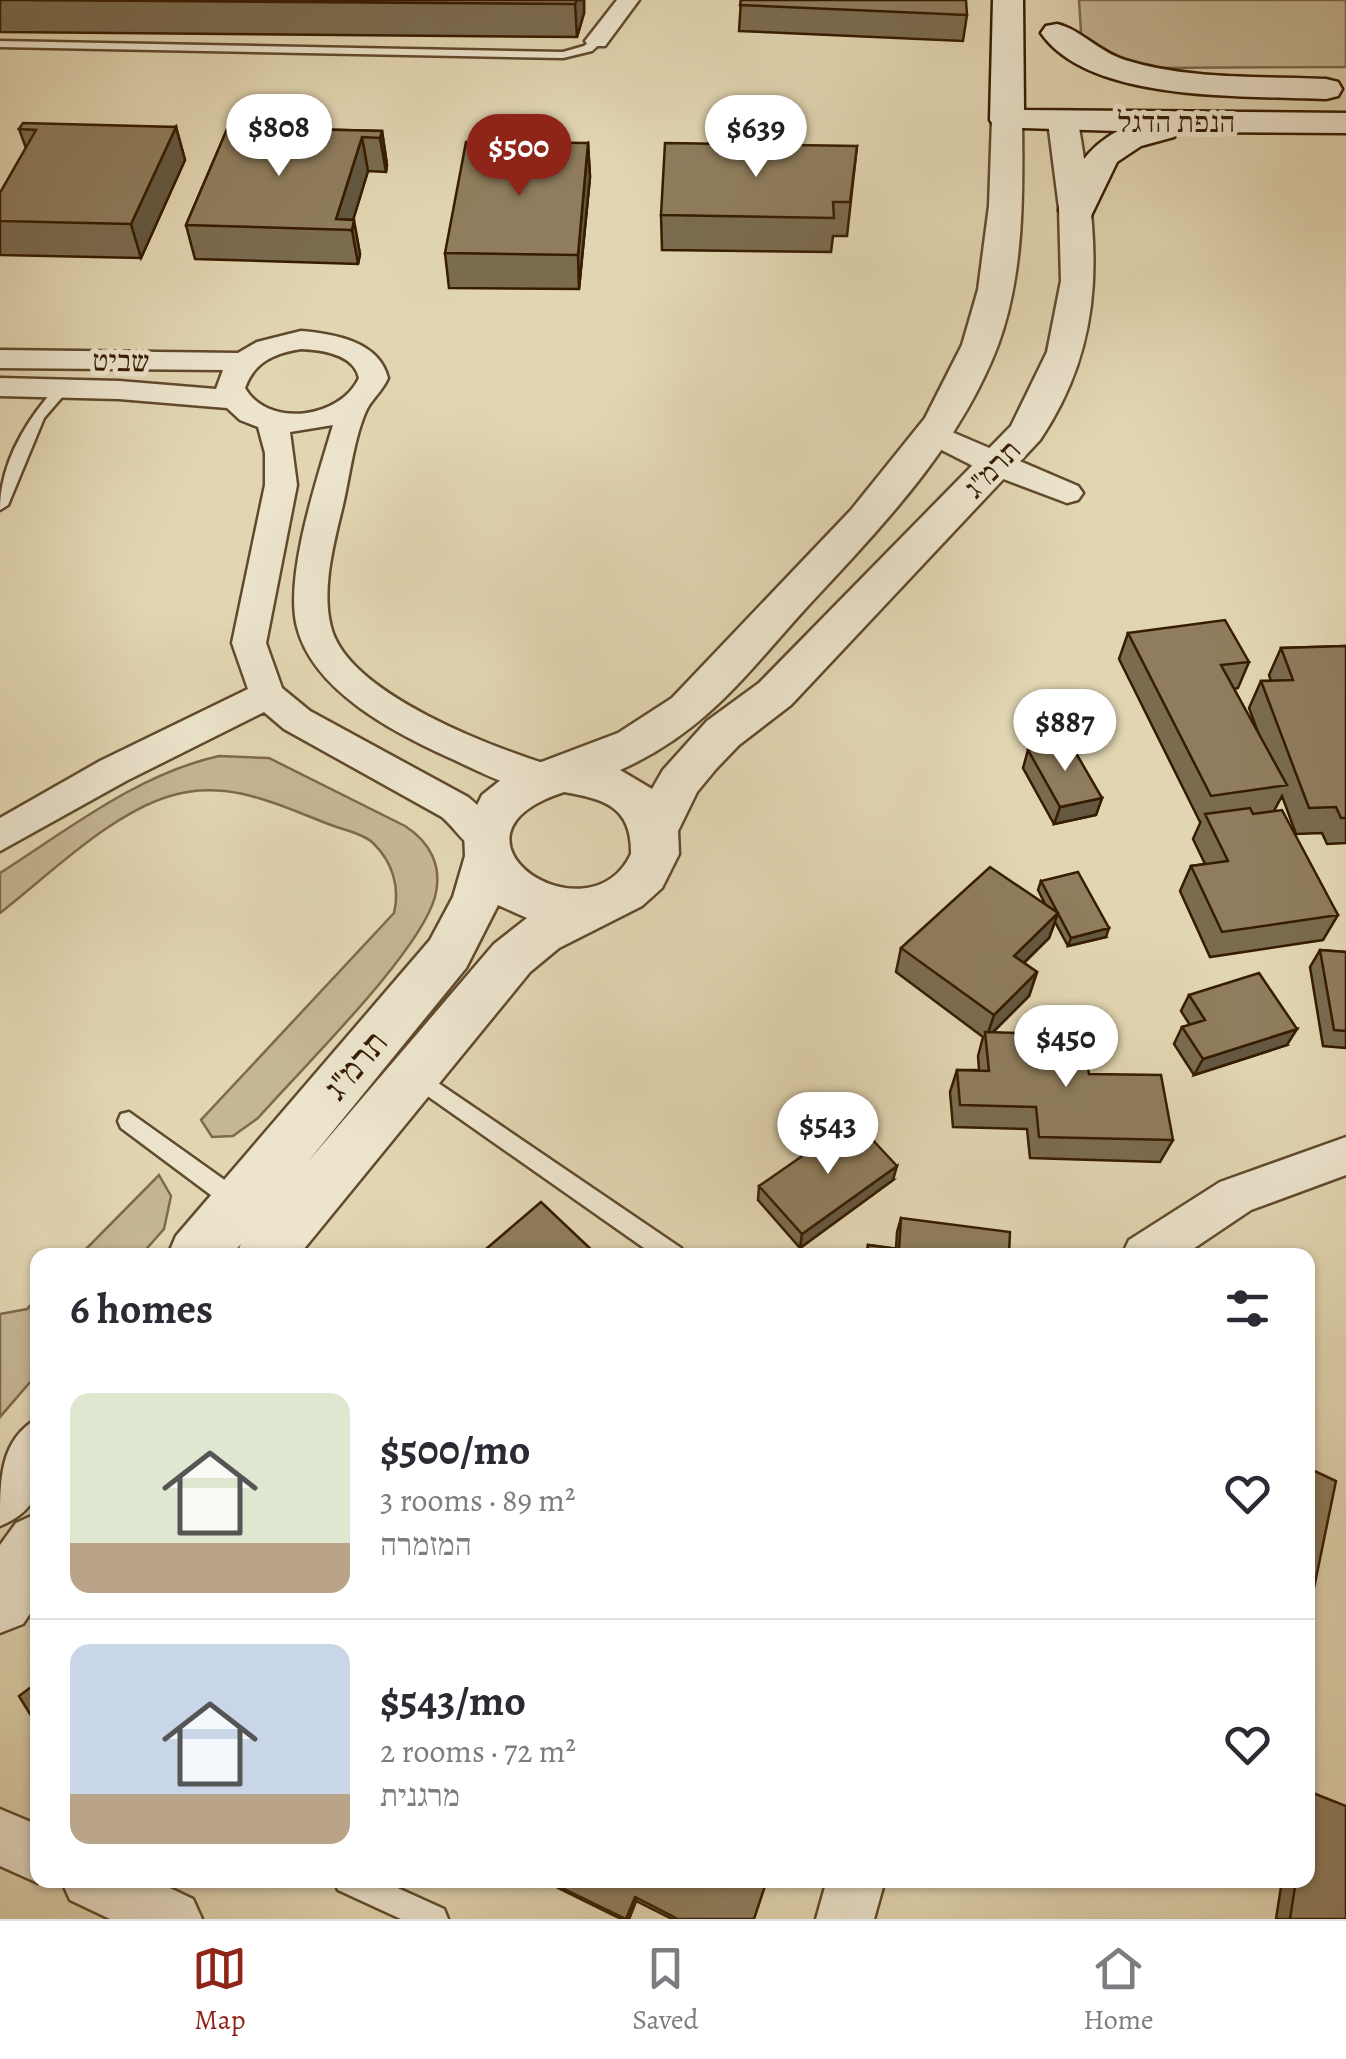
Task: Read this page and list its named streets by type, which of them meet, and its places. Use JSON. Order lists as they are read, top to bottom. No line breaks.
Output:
{"streets":{"main road":["הנפת הדגל","תרמ\"ג"],"street":["שביט"]},"crossings":[["הנפת הדגל","תרמ\"ג"]],"page":{"price":["$808","$639","$500","$887","$450","$543"],"heading":"6 homes","list":[{"name":"$500/mo","note":"3 rooms · 89 m² · המזמרה"},{"name":"$543/mo","note":"2 rooms · 72 m² · מרגנית"}],"tabs":["Map","Saved","Home"]}}
